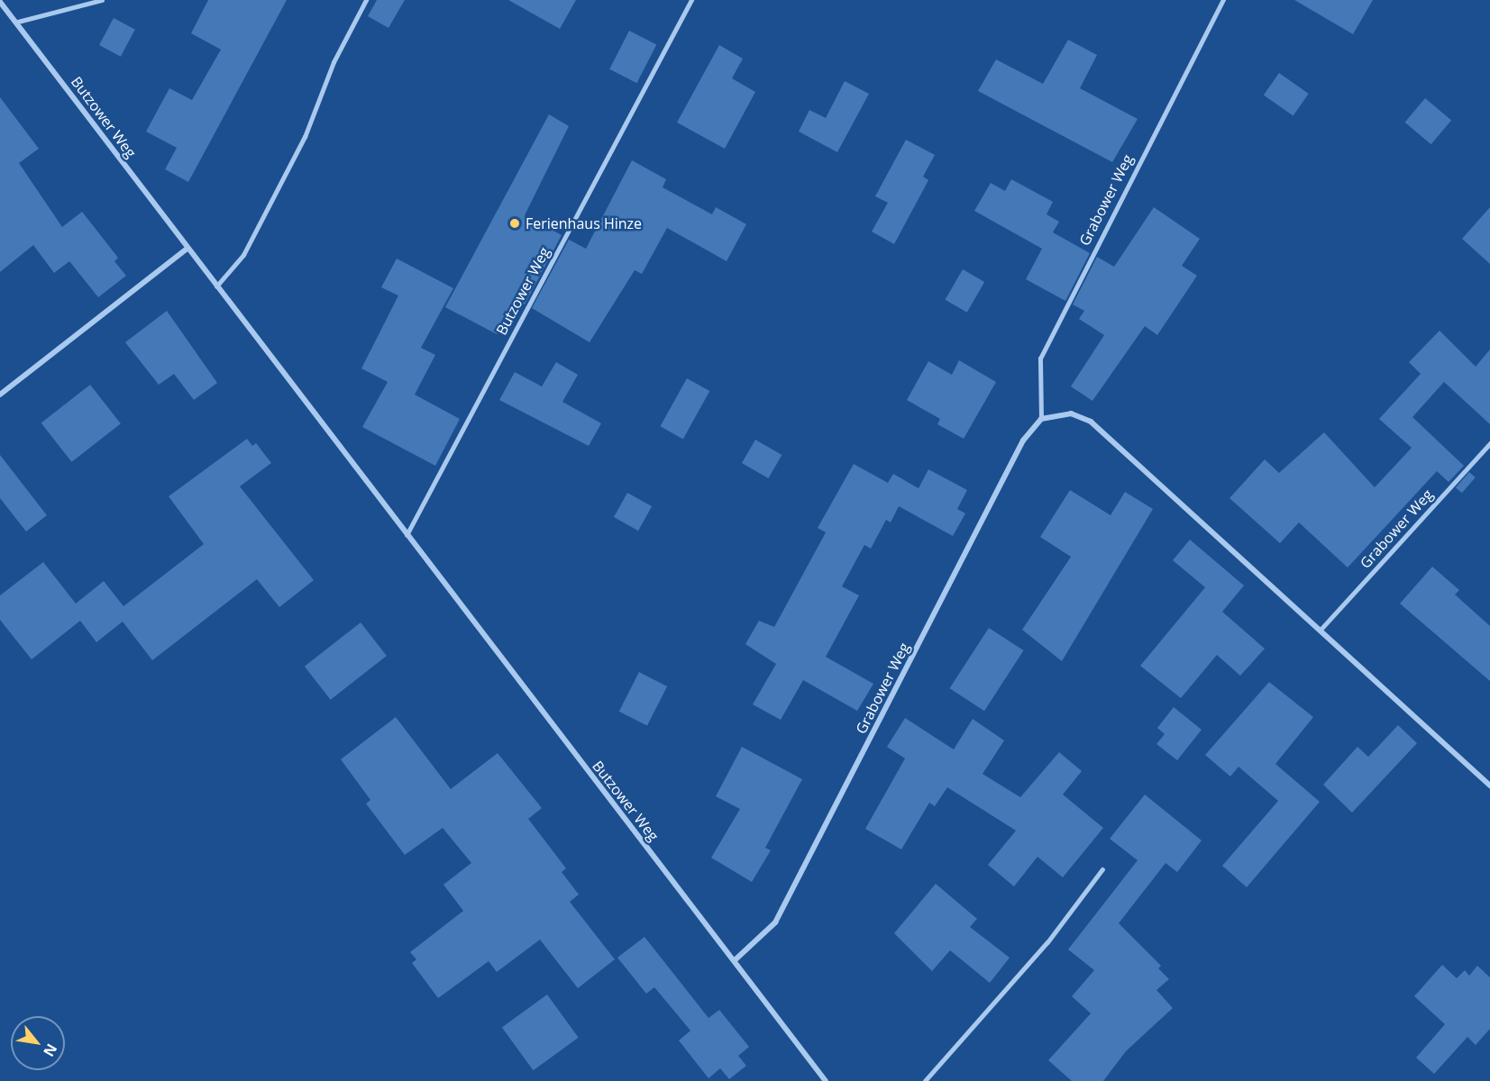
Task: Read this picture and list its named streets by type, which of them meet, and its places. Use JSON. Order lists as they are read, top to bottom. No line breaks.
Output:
{"streets":{"street":["Butzower Weg","Grabower Weg"]},"crossings":[["Butzower Weg","Grabower Weg"]],"places":["Ferienhaus Hinze"],"north":"bottom right"}
